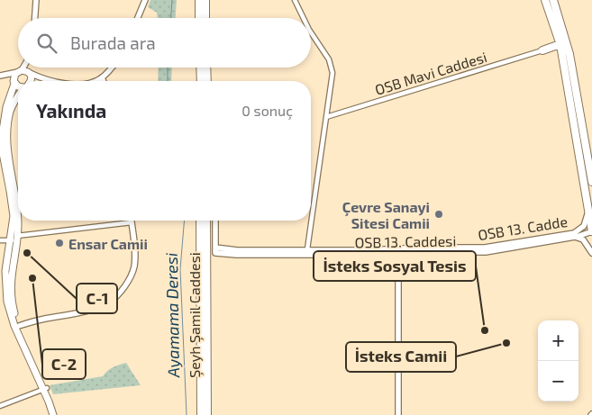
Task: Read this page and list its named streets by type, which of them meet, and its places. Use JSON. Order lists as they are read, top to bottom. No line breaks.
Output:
{"streets":{"main road":["Şeyh Şamil Caddesi"],"street":["OSB Mavi Caddesi","OSB 13. Cadde","OSB 13. Caddesi"]},"crossings":[["OSB 13. Cadde","OSB 13. Caddesi"]],"water":["Ayamama Deresi"],"places":["Çevre Sanayi Sitesi Camii","Ensar Camii","C-1","C-2","İsteks Sosyal Tesis","İsteks Camii"],"page":{"search":"Burada ara","heading":["Yakında","0 sonuç"],"map_buttons":["+","−"]}}
